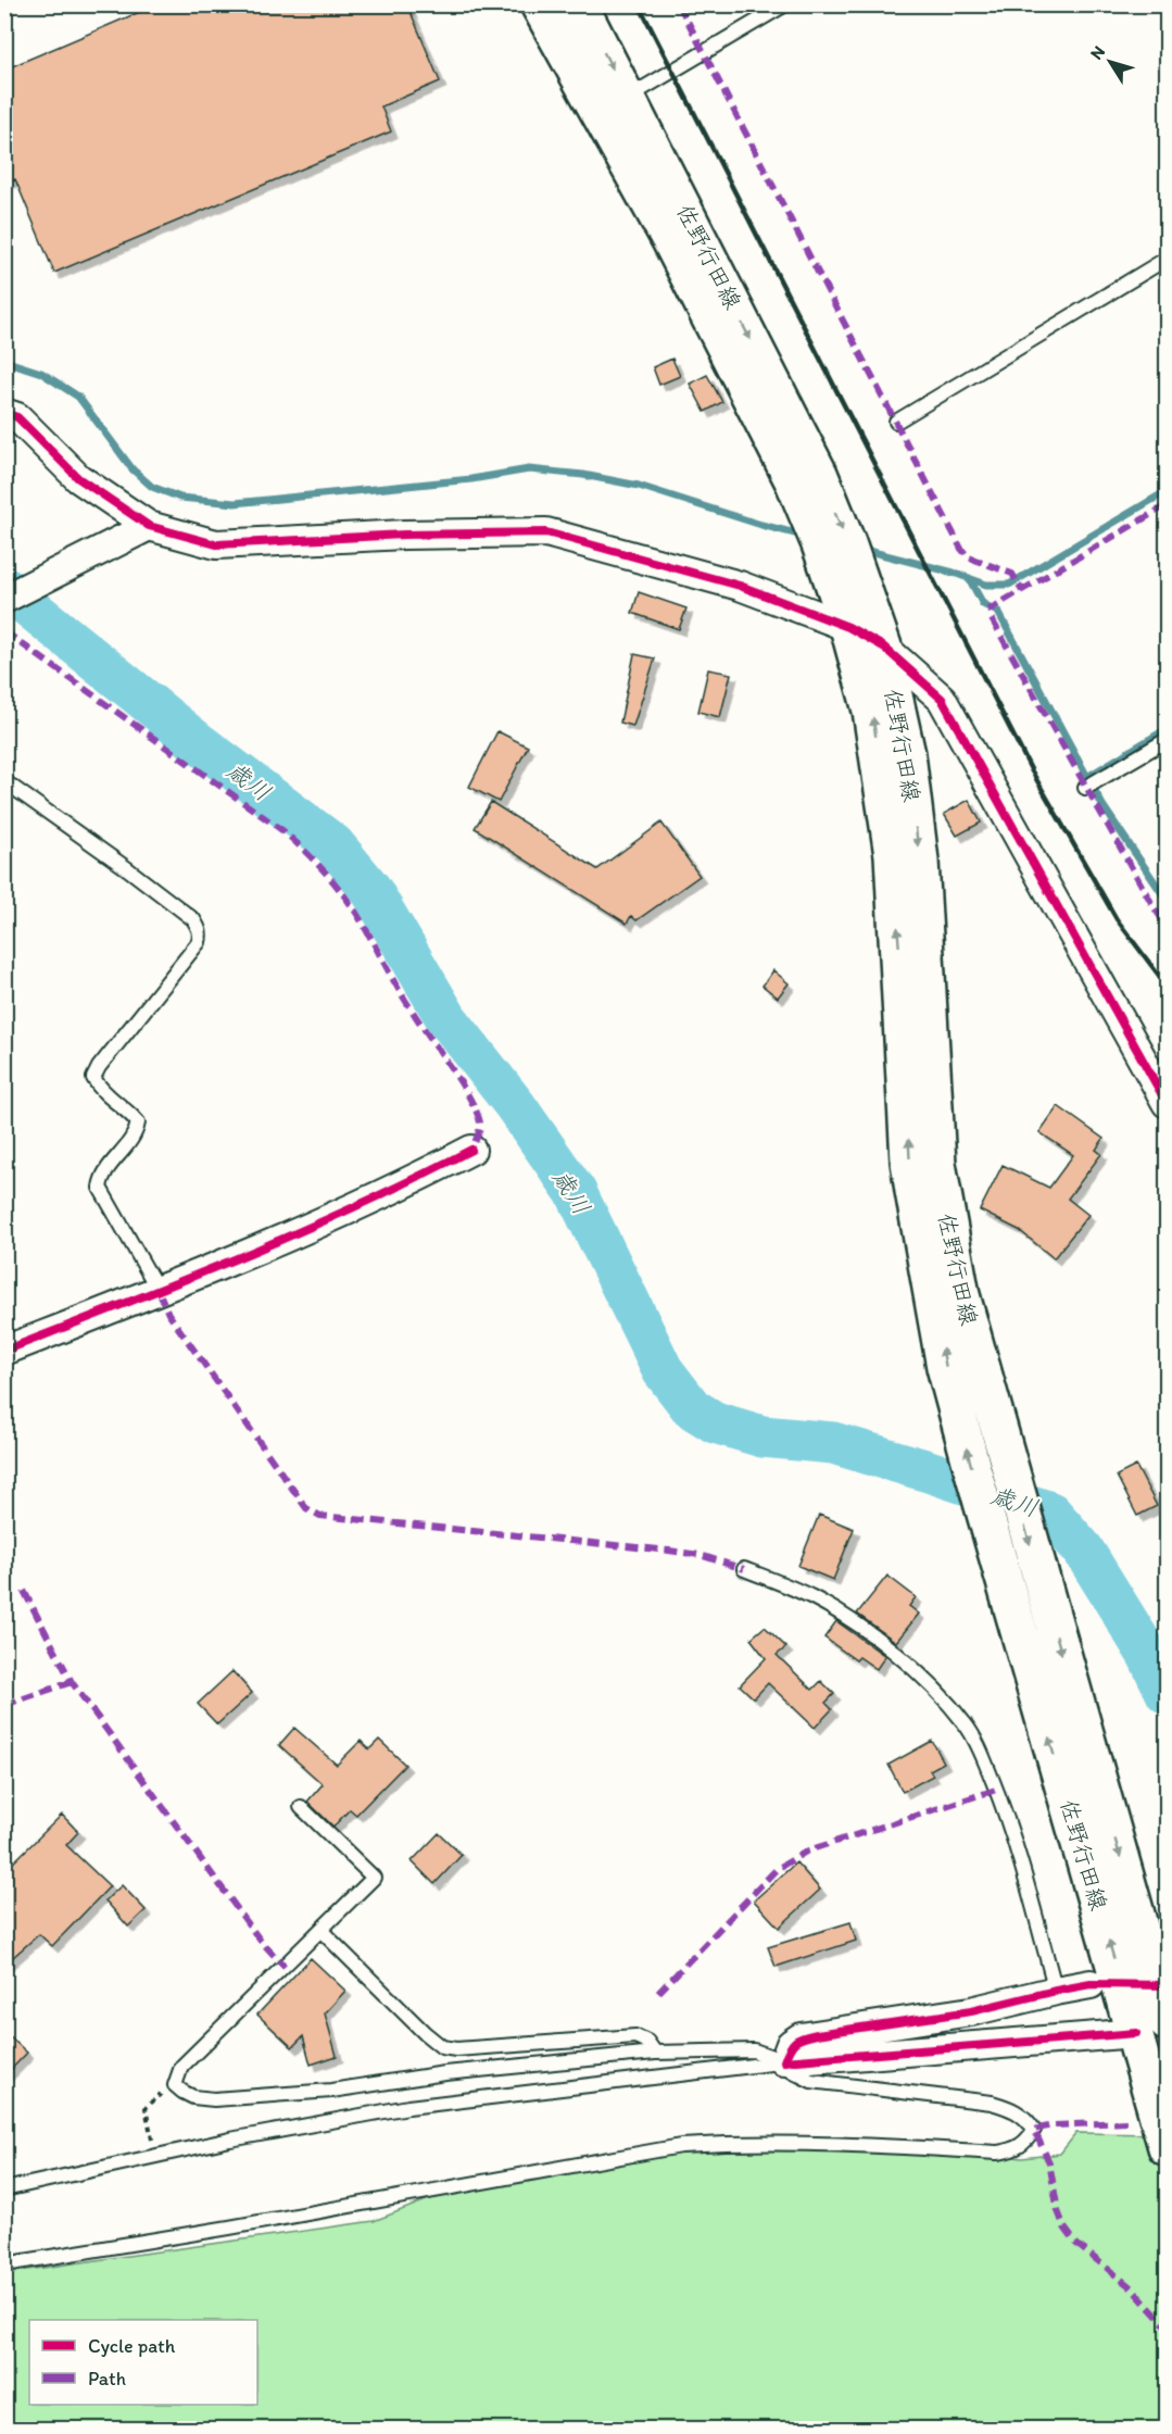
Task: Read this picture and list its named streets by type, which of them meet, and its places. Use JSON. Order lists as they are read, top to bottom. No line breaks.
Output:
{"streets":{"main road":["佐野行田線"]},"water":["歳川"],"legend":["Cycle path","Path"],"north":"top left"}
